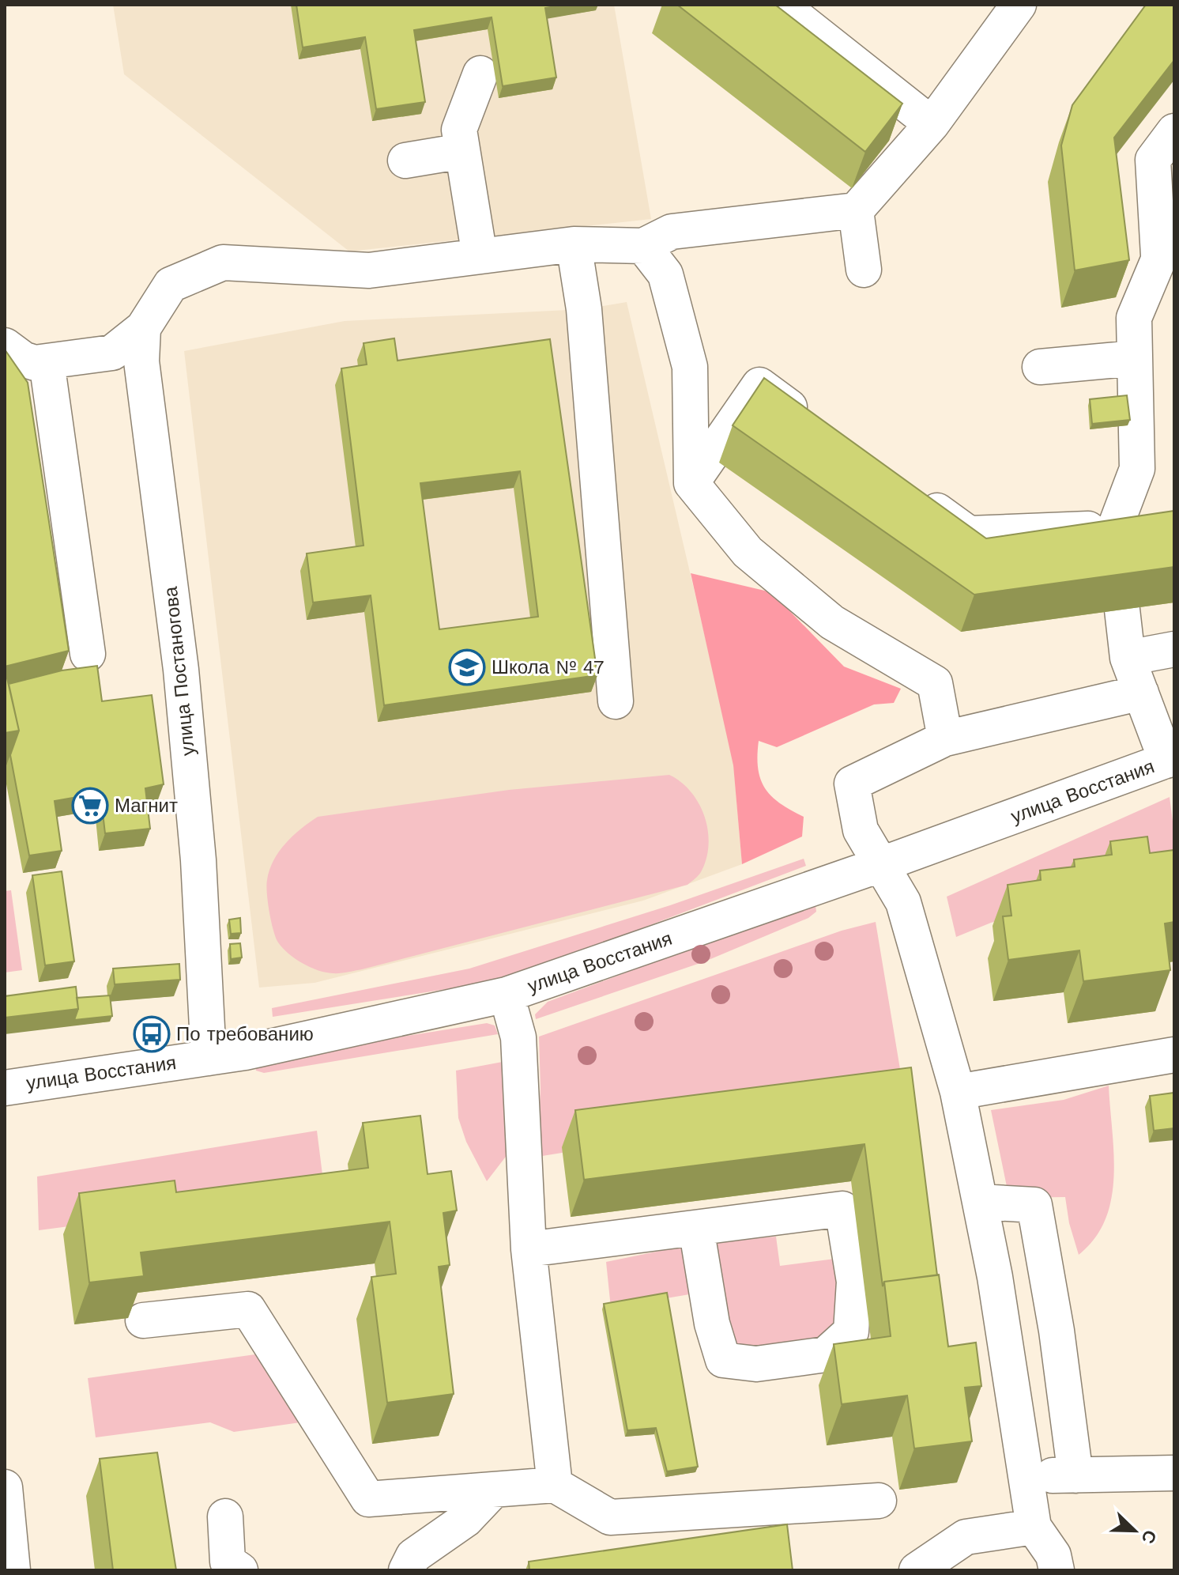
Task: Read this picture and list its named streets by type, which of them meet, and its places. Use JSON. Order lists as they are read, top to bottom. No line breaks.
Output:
{"streets":{"street":["улица Постаногова","улица Восстания"]},"crossings":[["улица Постаногова","улица Восстания"]],"places":{"school or university":["Школа № 47"],"supermarket":["Магнит"],"bus stop":["По требованию"]},"north":"bottom right"}
